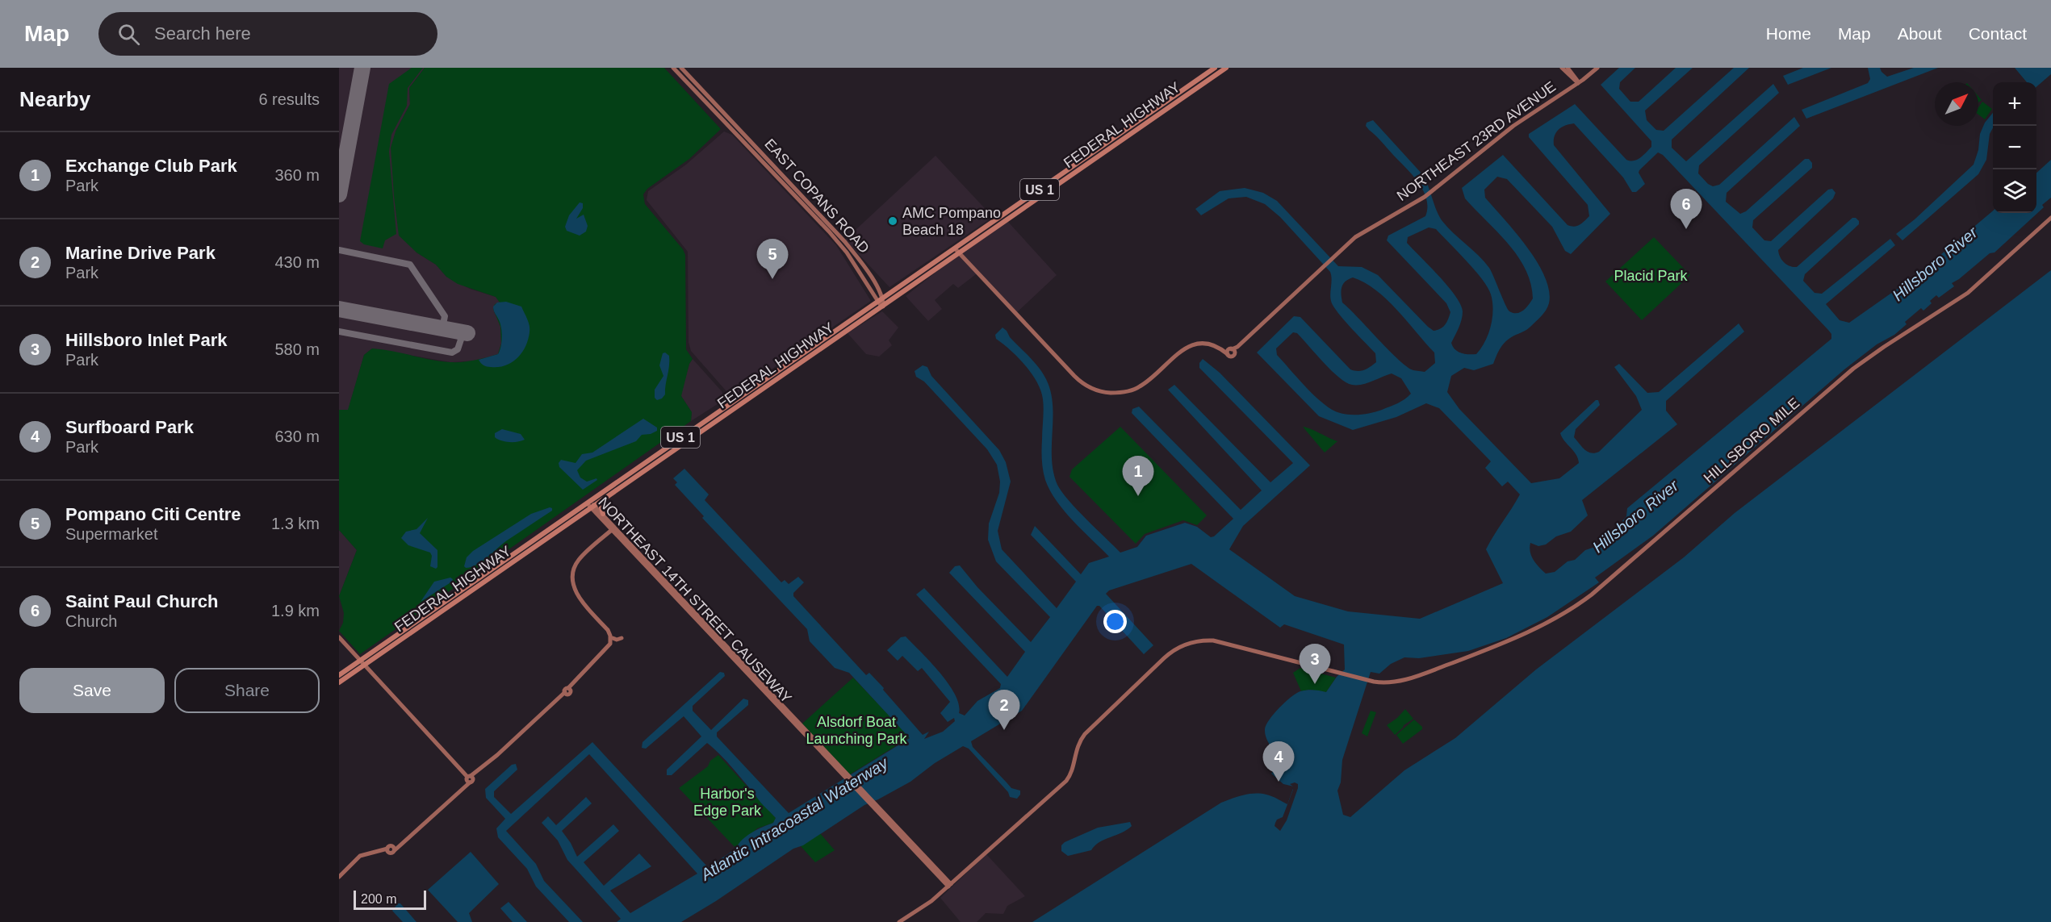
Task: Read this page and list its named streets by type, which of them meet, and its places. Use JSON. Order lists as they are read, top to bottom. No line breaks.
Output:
{"streets":{"main road":["FEDERAL HIGHWAY","NORTHEAST 23RD AVENUE","US 1","EAST COPANS ROAD","HILLSBORO MILE","NORTHEAST 14TH STREET CAUSEWAY"]},"crossings":[["FEDERAL HIGHWAY","NORTHEAST 23RD AVENUE"],["FEDERAL HIGHWAY","EAST COPANS ROAD"],["FEDERAL HIGHWAY","NORTHEAST 14TH STREET CAUSEWAY"],["HILLSBORO MILE","NORTHEAST 14TH STREET CAUSEWAY"]],"water":["Hillsboro River","Atlantic Intracoastal Waterway"],"parks":["Placid Park","Alsdorf Boat Launching Park","Harbor's Edge Park"],"places":["AMC Pompano Beach 18"],"scale_bar":"200 m","north":"top right","page":{"header":"Map","search":"Search here","nav":["Home","Map","About","Contact"],"heading":["Nearby","6 results"],"map_buttons":["+","−"],"list":[{"mark":"1","name":"Exchange Club Park","note":"Park","value":"360 m"},{"mark":"2","name":"Marine Drive Park","note":"Park","value":"430 m"},{"mark":"3","name":"Hillsboro Inlet Park","note":"Park","value":"580 m"},{"mark":"4","name":"Surfboard Park","note":"Park","value":"630 m"},{"mark":"5","name":"Pompano Citi Centre","note":"Supermarket","value":"1.3 km"},{"mark":"6","name":"Saint Paul Church","note":"Church","value":"1.9 km"}],"pins":["6","5","1","3","2","4"],"buttons":["Save","Share"],"scale":"200 m"}}
